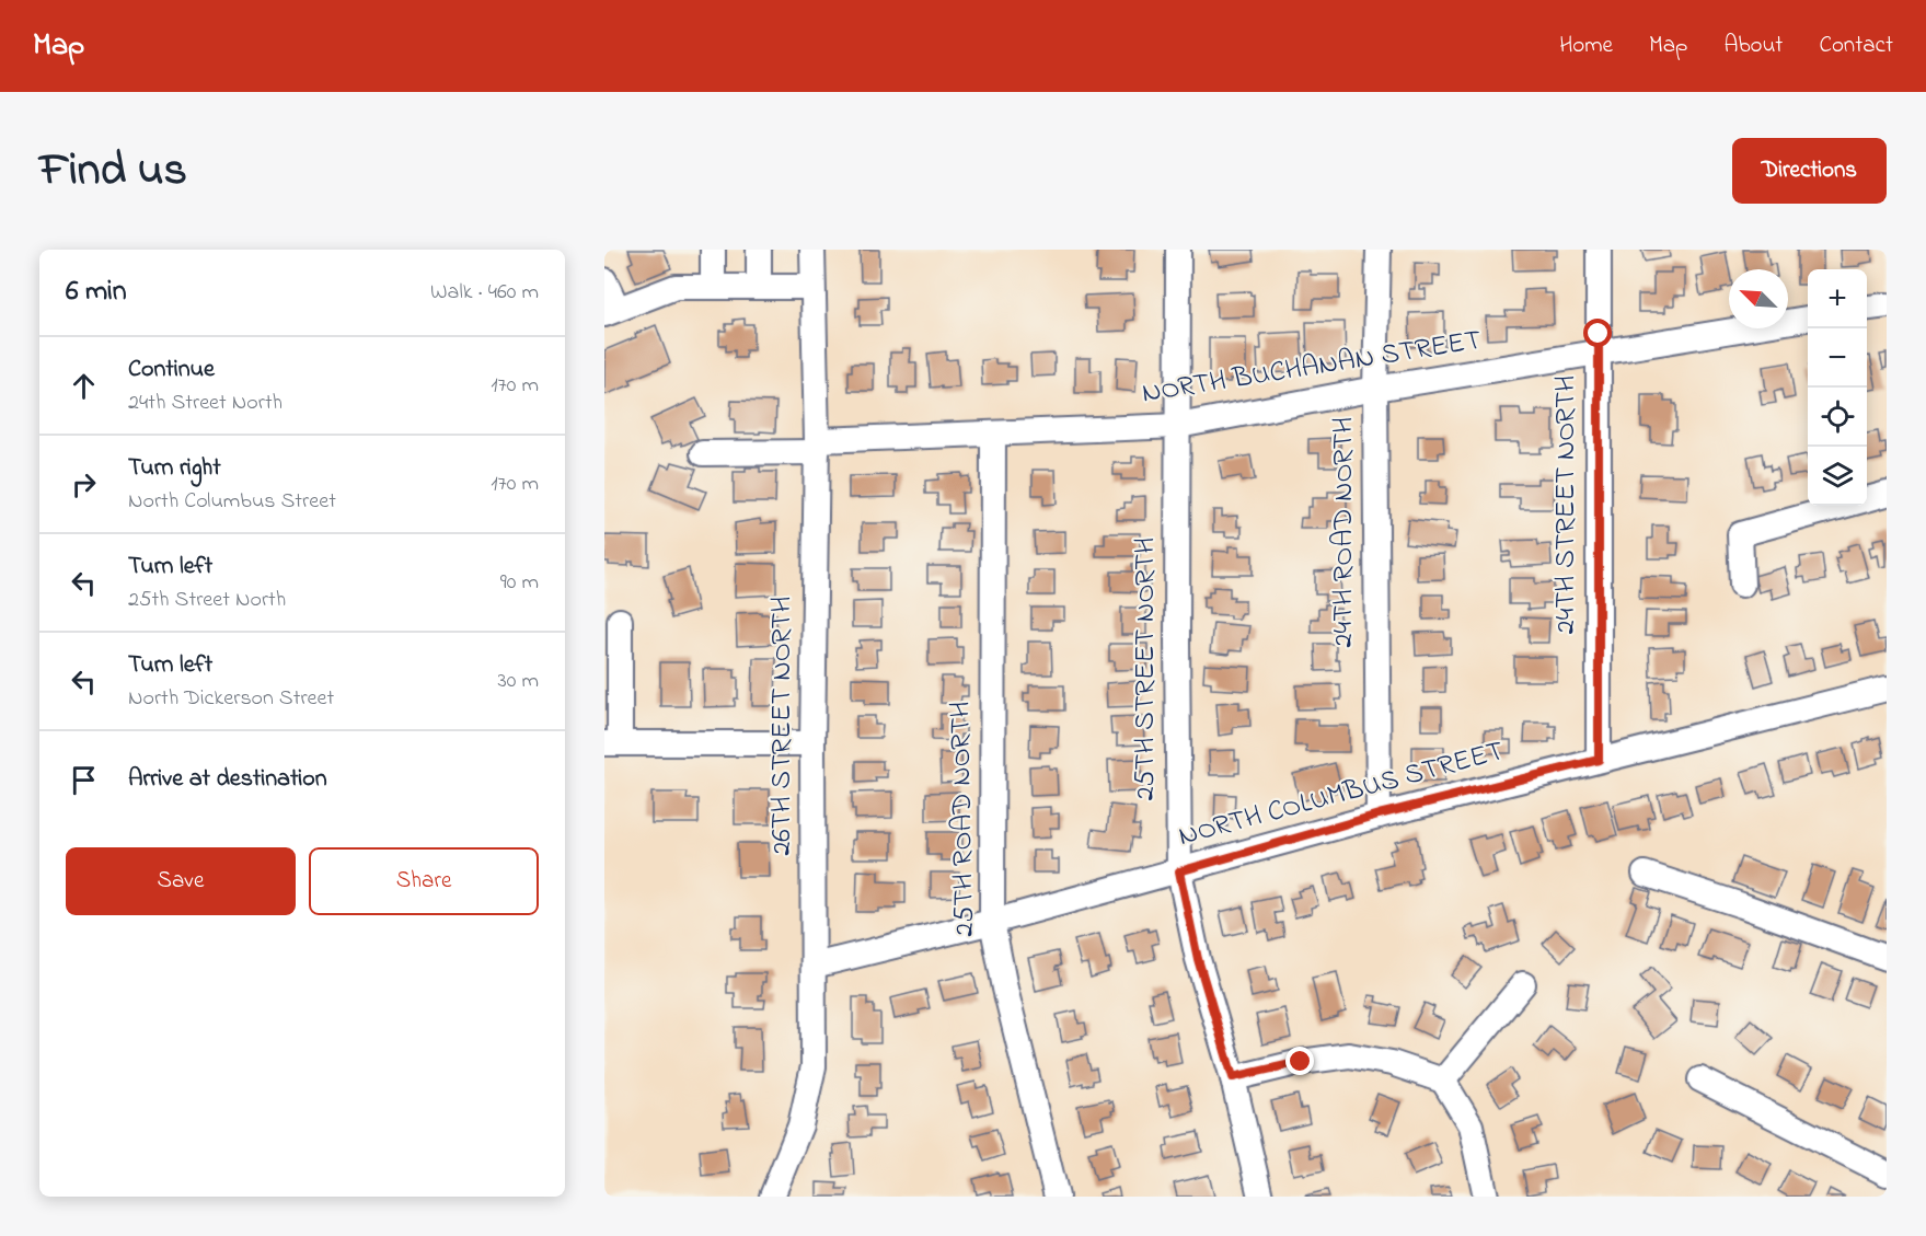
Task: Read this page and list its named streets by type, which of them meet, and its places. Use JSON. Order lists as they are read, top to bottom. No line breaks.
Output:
{"streets":{"street":["NORTH BUCHANAN STREET","24TH STREET NORTH","24TH ROAD NORTH","25TH STREET NORTH","26TH STREET NORTH","NORTH COLUMBUS STREET","25TH ROAD NORTH"]},"crossings":[["NORTH BUCHANAN STREET","24TH STREET NORTH"],["NORTH BUCHANAN STREET","24TH ROAD NORTH"],["NORTH BUCHANAN STREET","25TH STREET NORTH"],["NORTH BUCHANAN STREET","26TH STREET NORTH"],["NORTH BUCHANAN STREET","25TH ROAD NORTH"],["24TH STREET NORTH","NORTH COLUMBUS STREET"],["24TH ROAD NORTH","NORTH COLUMBUS STREET"],["25TH STREET NORTH","NORTH COLUMBUS STREET"],["26TH STREET NORTH","NORTH COLUMBUS STREET"],["NORTH COLUMBUS STREET","25TH ROAD NORTH"]],"north":"top left","page":{"header":"Map","nav":["Home","Map","About","Contact"],"title":"Find us","buttons":["Directions",["Save","Share"]],"heading":["6 min","Walk · 460 m"],"map_buttons":["+","−"],"list":[["Continue","24th Street North","170 m"],["Turn right","North Columbus Street","170 m"],["Turn left","25th Street North","90 m"],["Turn left","North Dickerson Street","30 m"],"Arrive at destination"]}}
